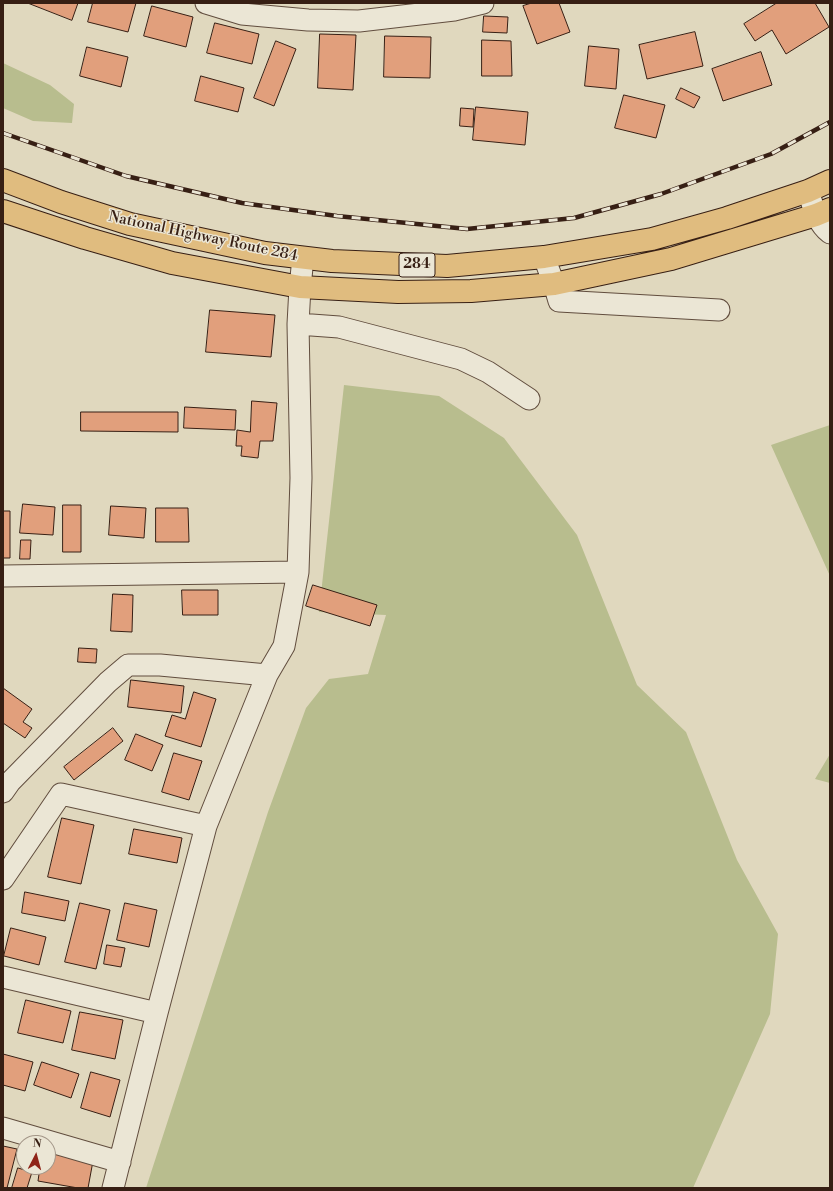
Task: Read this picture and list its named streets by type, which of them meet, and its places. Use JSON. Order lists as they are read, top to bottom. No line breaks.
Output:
{"streets":{"highway":["National Highway Route 284","284"]},"north":"top"}
